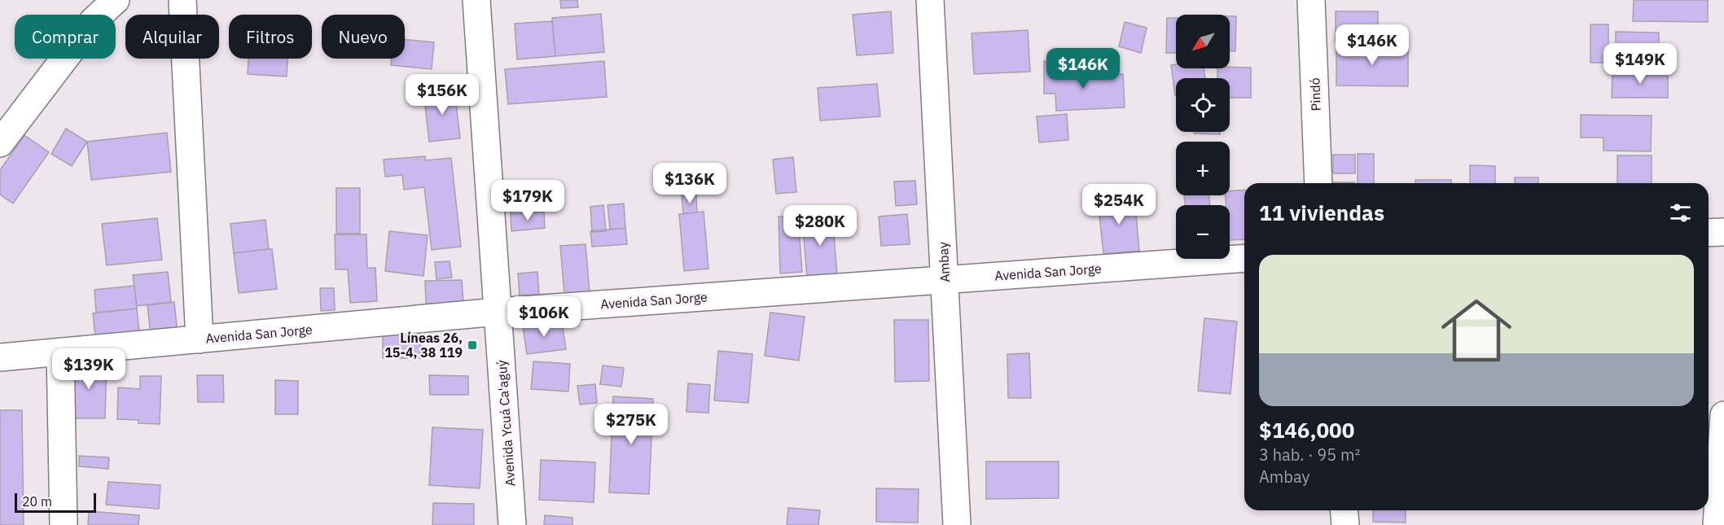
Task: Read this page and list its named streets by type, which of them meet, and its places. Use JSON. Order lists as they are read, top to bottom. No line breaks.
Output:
{"streets":{"street":["Pindó","Ambay","Avenida San Jorge","Avenida Ycuá Ca'aguý"]},"crossings":[["Ambay","Avenida San Jorge"],["Avenida San Jorge","Avenida Ycuá Ca'aguý"]],"places":{"transit":["Líneas 26, 15-4, 38 119"]},"scale_bar":"20 m","north":"bottom left","page":{"map_buttons":["+","−"],"chip":["Comprar","Alquilar","Filtros","Nuevo"],"price":["$146K","$149K","$146K","$156K","$136K","$179K","$254K","$280K","$106K","$139K","$275K"],"heading":"11 viviendas","list":[{"name":"$146,000","note":"3 hab. · 95 m² · Ambay"}],"scale":"20 m"}}
